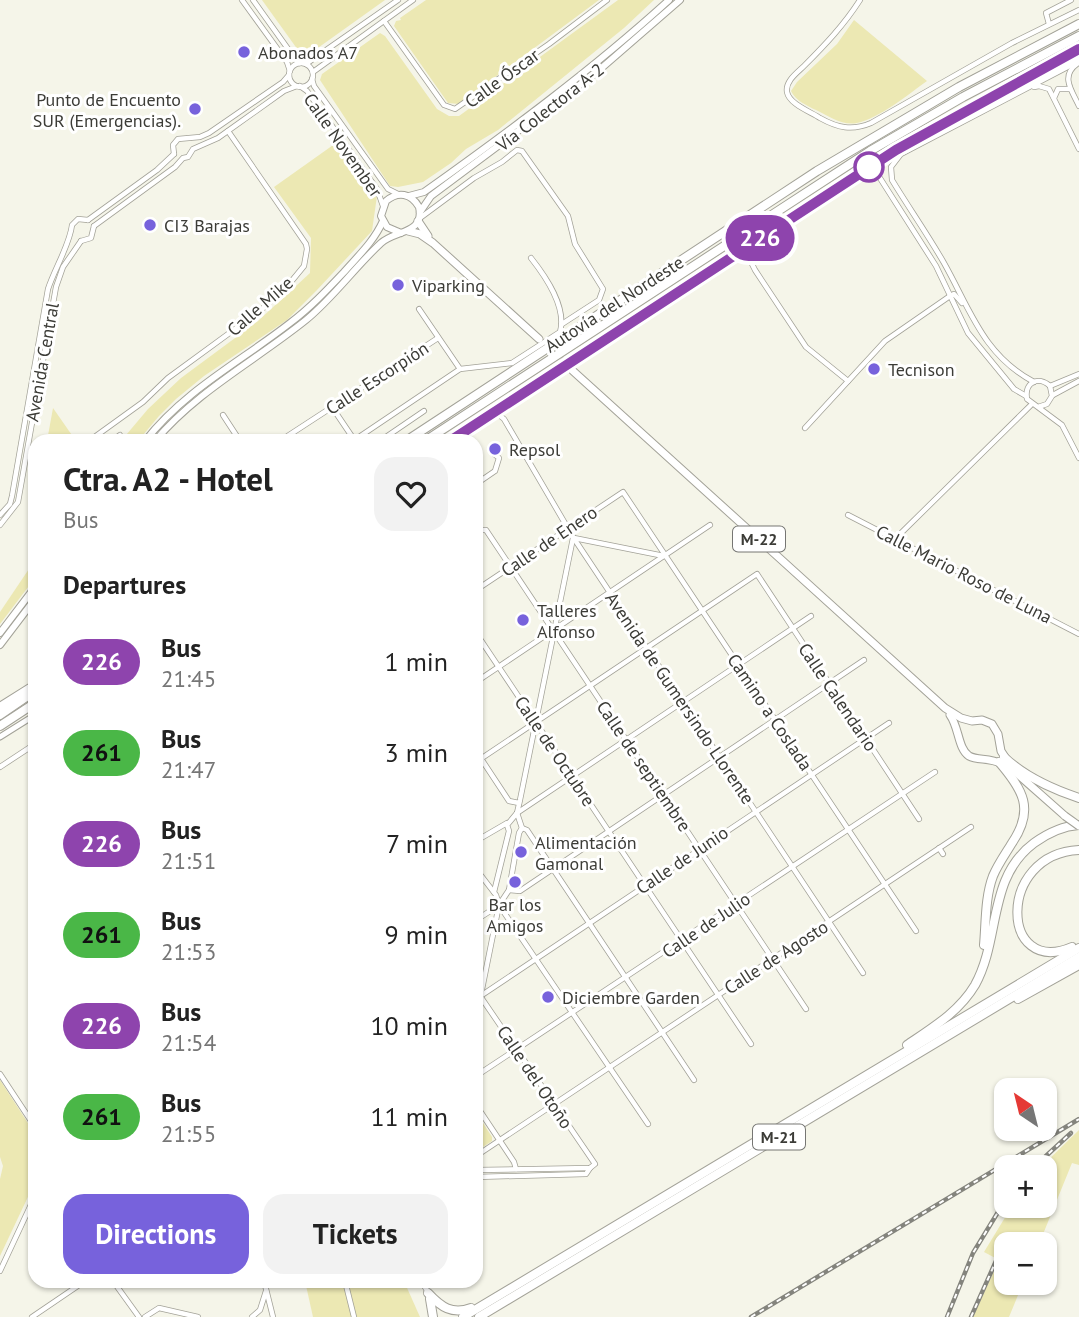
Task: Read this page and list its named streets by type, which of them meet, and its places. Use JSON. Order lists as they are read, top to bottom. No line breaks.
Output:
{"streets":{"highway":["Autovía del Nordeste","M-22","M-21"],"main road":["Vía Colectora A-2"],"street":["Calle Óscar","Calle November","Calle Mike","Avenida Central","Calle Escorpión","Calle de Enero","Calle Mario Roso de Luna","Calle Calendario","Avenida de Gumersindo Llorente","Camino a Coslada","Calle de Octubre","Calle de septiembre","Calle de Junio","Calle de Julio","Calle de Agosto","Calle del Otoño"]},"crossings":[["Vía Colectora A-2","Calle November"],["Calle de Enero","Avenida de Gumersindo Llorente"],["Calle de Enero","Camino a Coslada"],["Calle de Enero","Calle de septiembre"],["Calle Calendario","Camino a Coslada"],["Calle Calendario","Calle de Junio"],["Calle Calendario","Calle de Julio"],["Avenida de Gumersindo Llorente","Calle de Junio"],["Avenida de Gumersindo Llorente","Calle de Julio"],["Avenida de Gumersindo Llorente","Calle de Agosto"],["Camino a Coslada","Calle de Junio"],["Camino a Coslada","Calle de Julio"],["Camino a Coslada","Calle de Agosto"],["Calle de Octubre","Calle de Junio"],["Calle de Octubre","Calle de Julio"],["Calle de Octubre","Calle de Agosto"],["Calle de septiembre","Calle de Junio"],["Calle de septiembre","Calle de Julio"],["Calle de septiembre","Calle de Agosto"],["Calle de Julio","Calle del Otoño"],["Calle de Agosto","Calle del Otoño"]],"places":["Abonados A7","Punto de Encuento SUR (Emergencias).","CI3 Barajas","Viparking","Tecnison","Repsol","Talleres Alfonso","Alimentación Gamonal","Bar los Amigos","Diciembre Garden"],"lines":["bus line 226"],"north":"top left","page":{"on_map":"226","heading":[["Ctra. A2 - Hotel","Bus"],"Departures"],"list":[{"mark":"226","name":"Bus","note":"21:45","value":"1 min"},{"mark":"261","name":"Bus","note":"21:47","value":"3 min"},{"mark":"226","name":"Bus","note":"21:51","value":"7 min"},{"mark":"261","name":"Bus","note":"21:53","value":"9 min"},{"mark":"226","name":"Bus","note":"21:54","value":"10 min"},{"mark":"261","name":"Bus","note":"21:55","value":"11 min"}],"map_buttons":["+","−"],"buttons":["Directions","Tickets"]}}
